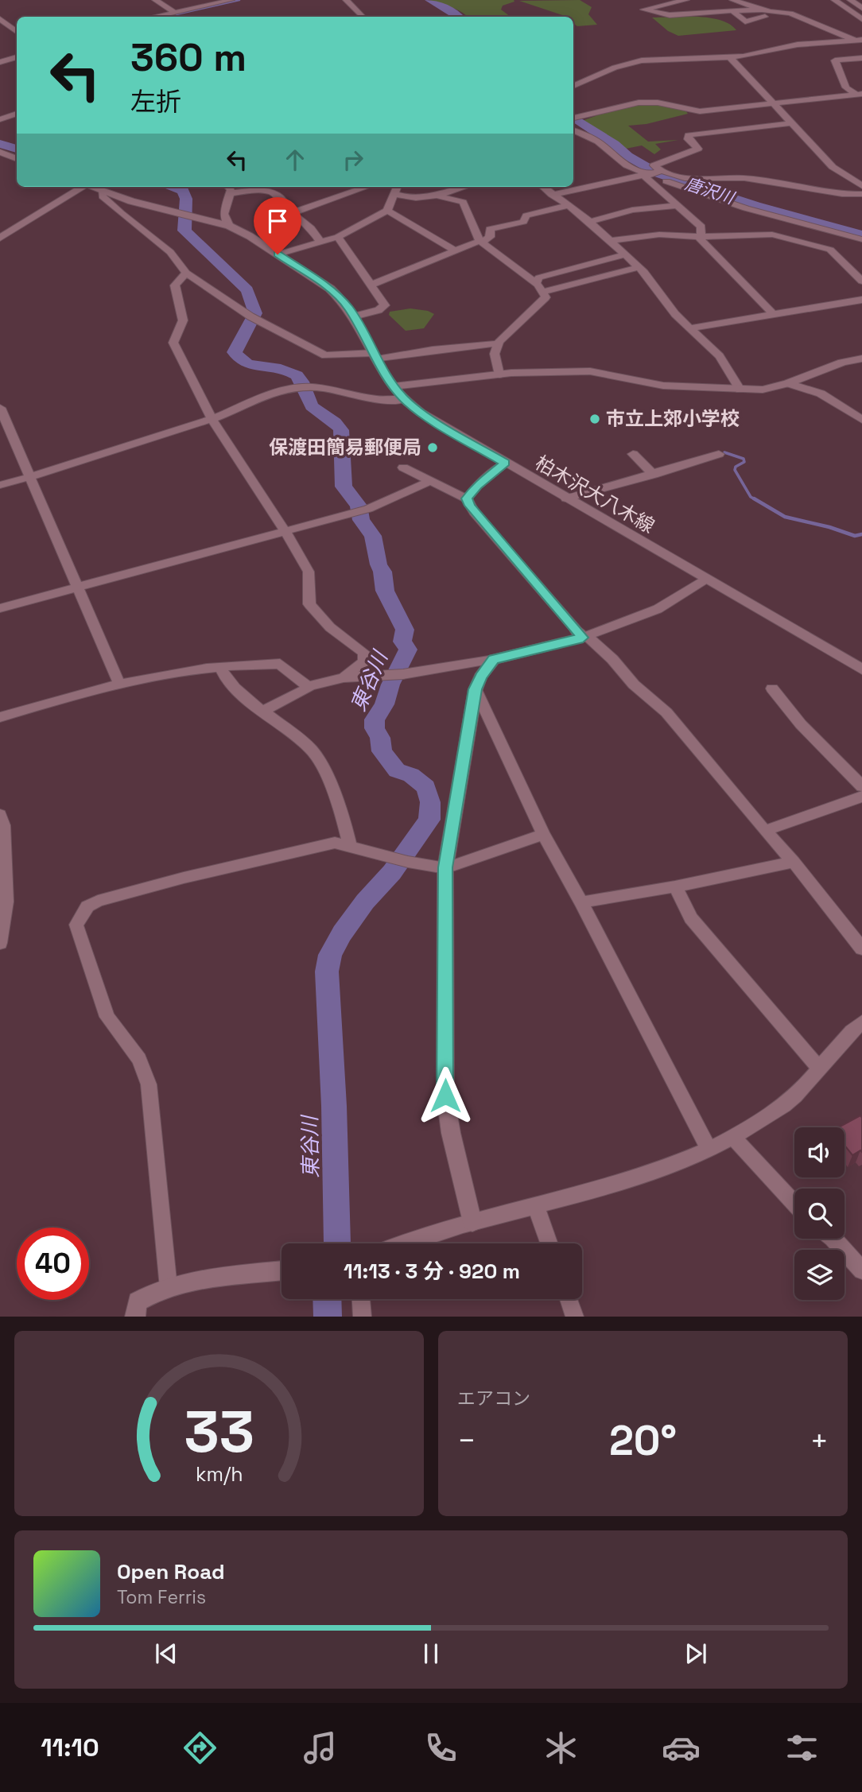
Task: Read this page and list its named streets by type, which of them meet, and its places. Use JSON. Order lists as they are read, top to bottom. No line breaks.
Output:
{"streets":{"street":["柏木沢大八木線"]},"water":["唐沢川","東谷川"],"places":["市立上郊小学校","保渡田簡易郵便局"],"page":{"turn":["360 m","左折"],"limit":"40","trip":"11:13 · 3 分 · 920 m","tile":"エアコン","heat":["−","20°","+"],"song":["Open Road","Tom Ferris"],"tabs":"11:10","gauge":["33","km/h"]}}
